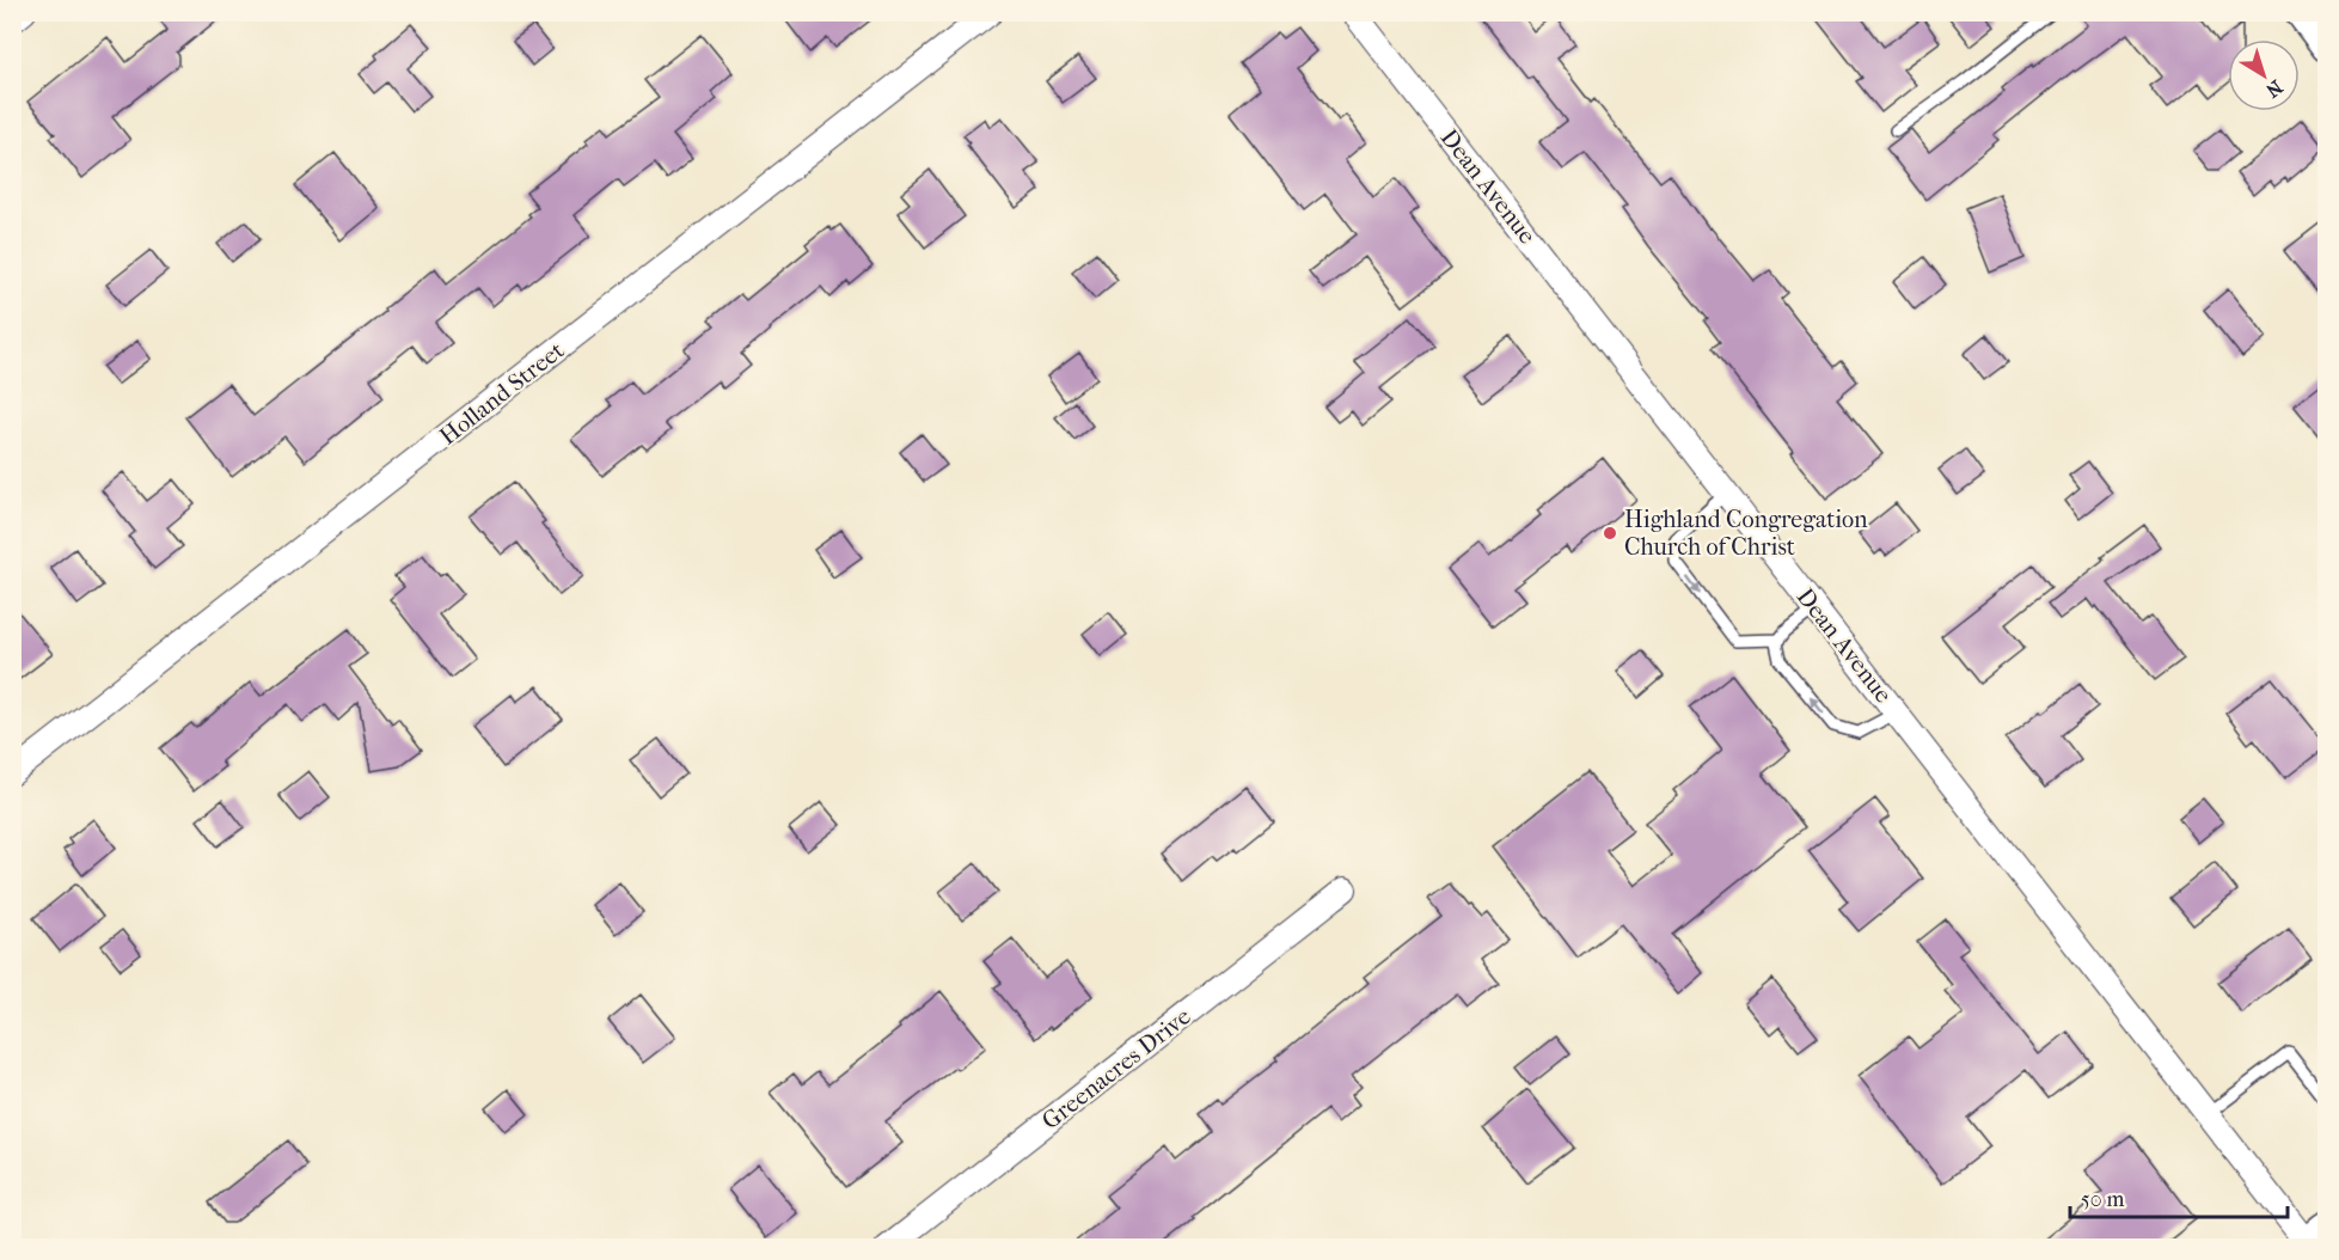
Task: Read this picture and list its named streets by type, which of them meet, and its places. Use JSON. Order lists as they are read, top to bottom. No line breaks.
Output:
{"streets":{"street":["Dean Avenue","Holland Street","Greenacres Drive"]},"places":["Highland Congregation Church of Christ"],"scale_bar":"50 m","north":"bottom right"}
